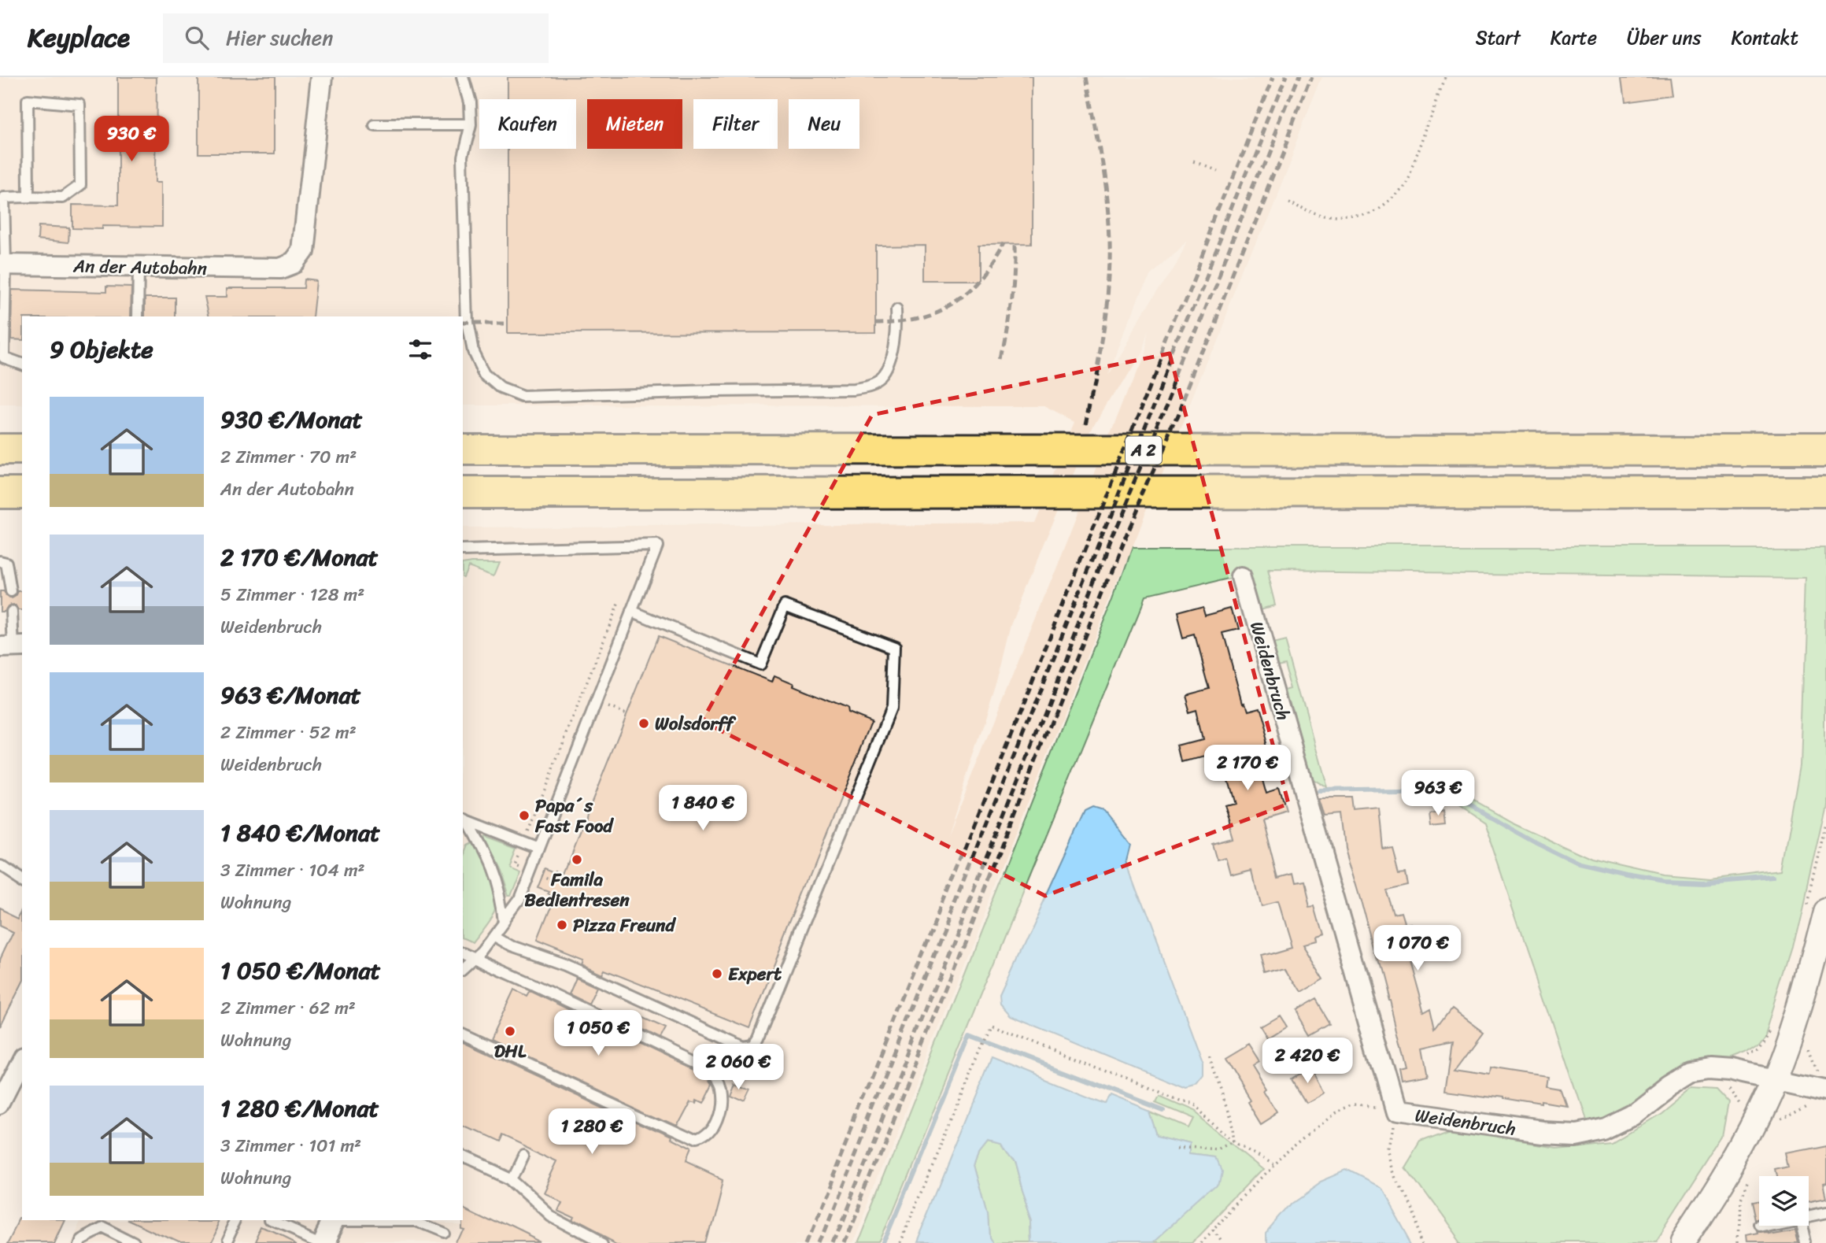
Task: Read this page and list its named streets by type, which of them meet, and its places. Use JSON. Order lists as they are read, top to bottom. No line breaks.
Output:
{"streets":{"highway":["A 2"],"street":["An der Autobahn","Weidenbruch"]},"places":["Wolsdorff","Papa´s Fast Food","Famila Bedientresen","Pizza Freund","Expert","DHL"],"page":{"header":"Keyplace","search":"Hier suchen","nav":["Start","Karte","Über uns","Kontakt"],"chip":["Kaufen","Mieten","Filter","Neu"],"price":["930 €","2 170 €","963 €","1 840 €","1 070 €","1 050 €","2 420 €","2 060 €","1 280 €"],"heading":"9 Objekte","list":[{"name":"930 €/Monat","note":"2 Zimmer · 70 m² · An der Autobahn"},{"name":"2 170 €/Monat","note":"5 Zimmer · 128 m² · Weidenbruch"},{"name":"963 €/Monat","note":"2 Zimmer · 52 m² · Weidenbruch"},{"name":"1 840 €/Monat","note":"3 Zimmer · 104 m² · Wohnung"},{"name":"1 050 €/Monat","note":"2 Zimmer · 62 m² · Wohnung"},{"name":"1 280 €/Monat","note":"3 Zimmer · 101 m² · Wohnung"}]}}
